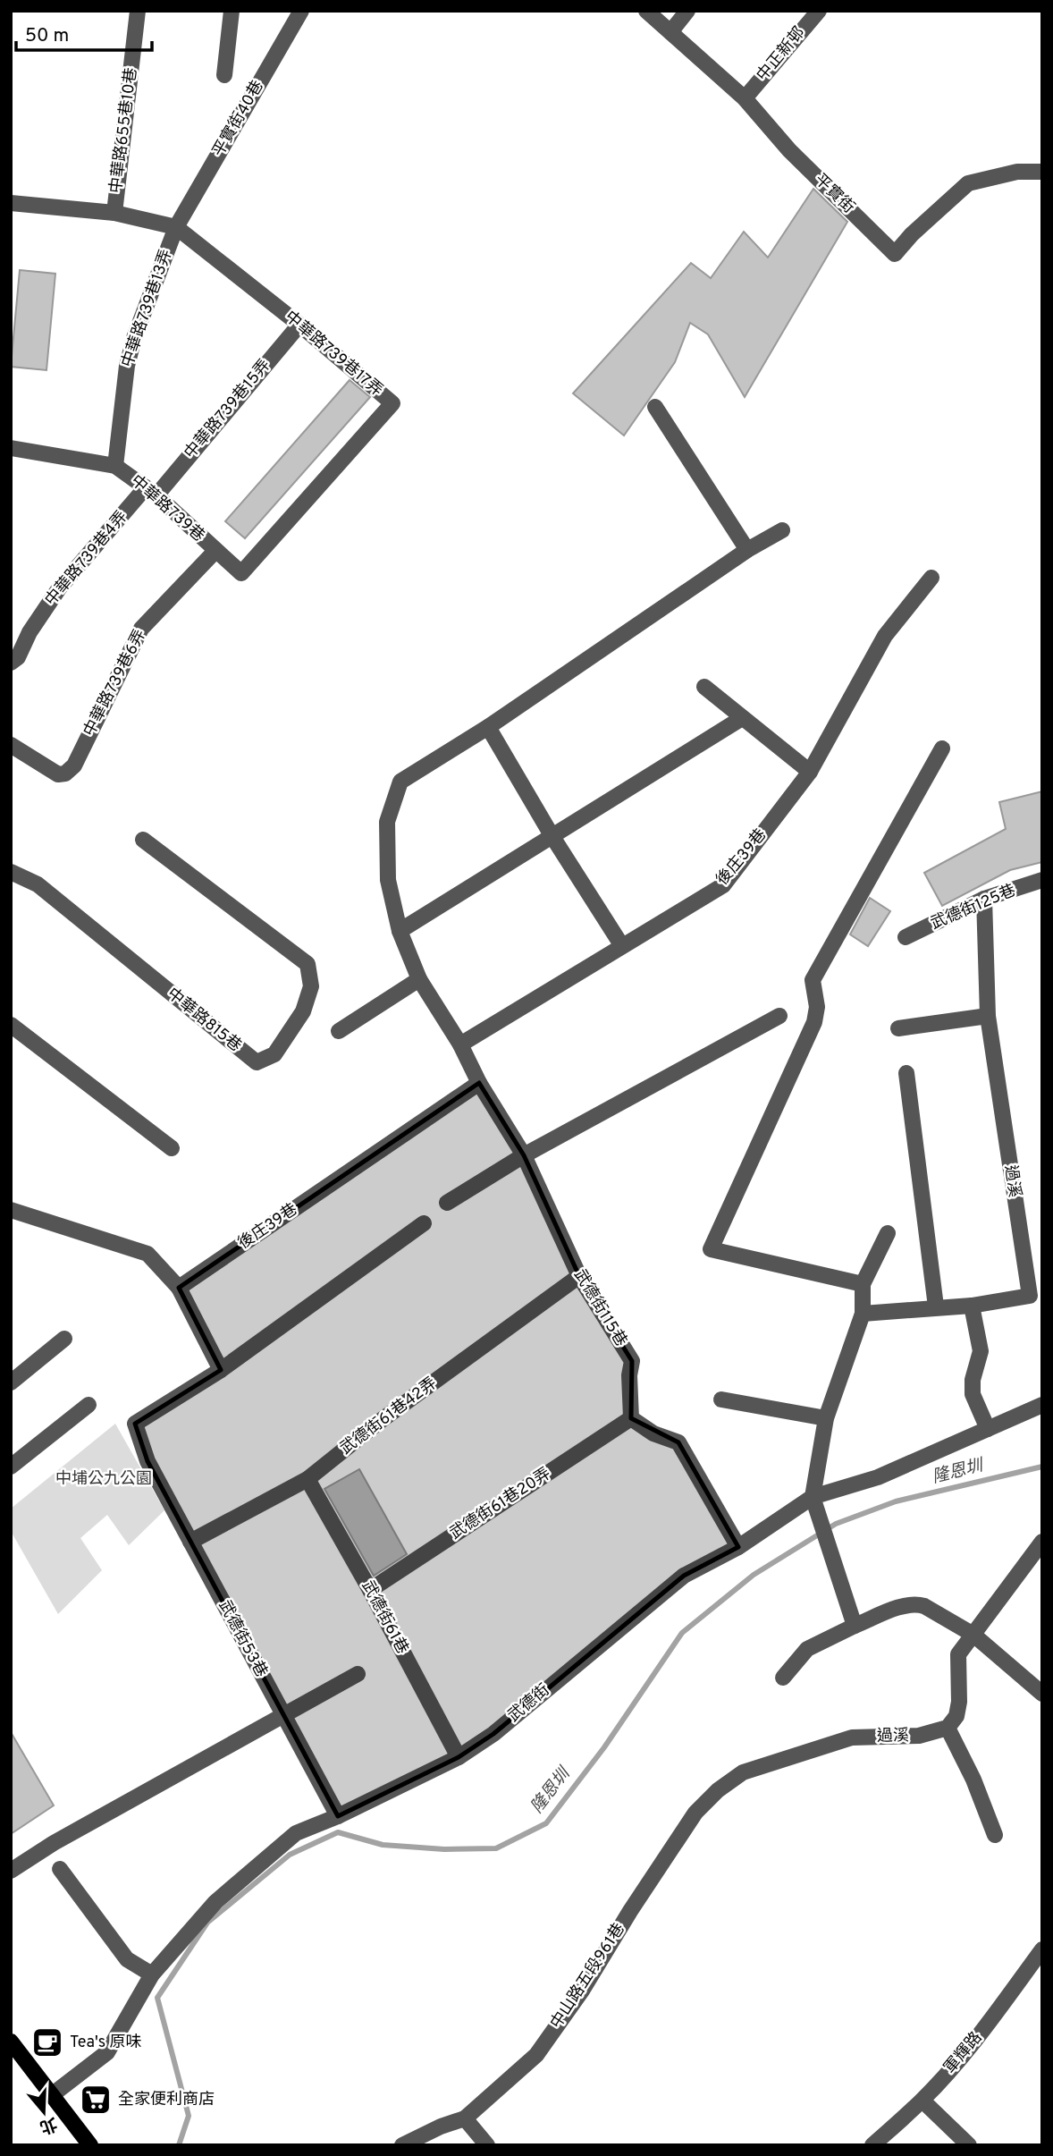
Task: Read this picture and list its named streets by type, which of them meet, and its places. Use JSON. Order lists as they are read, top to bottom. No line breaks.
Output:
{"streets":{"street":["中正新邨","平實街40巷","中華路655巷10巷","平實街","中華路739巷13弄","中華路739巷17弄","中華路739巷15弄","中華路739巷","中華路739巷4弄","中華路739巷6弄","後庄39巷","武德街125巷","中華路815巷","過溪","武德街115巷","武德街61巷42弄","武德街61巷20弄","武德街61巷","武德街53巷","武德街","中山路五段961巷","軍輝路"]},"crossings":[["中正新邨","平實街"],["平實街40巷","中華路739巷13弄"],["平實街40巷","中華路739巷17弄"],["中華路655巷10巷","中華路739巷17弄"],["中華路739巷13弄","中華路739巷17弄"],["中華路739巷13弄","中華路739巷"],["中華路739巷17弄","中華路739巷15弄"],["中華路739巷17弄","中華路739巷"],["中華路739巷15弄","中華路739巷"],["中華路739巷15弄","中華路739巷4弄"],["中華路739巷","中華路739巷4弄"],["中華路739巷","中華路739巷6弄"],["後庄39巷","武德街115巷"],["武德街125巷","過溪"],["過溪","中山路五段961巷"],["武德街115巷","武德街61巷42弄"],["武德街115巷","武德街61巷20弄"],["武德街61巷42弄","武德街61巷"],["武德街61巷42弄","武德街53巷"],["武德街61巷20弄","武德街61巷"],["武德街61巷","武德街"],["武德街53巷","武德街"]],"water":["隆恩圳"],"parks":["中埔公九公園"],"places":{"cafe":["Tea's 原味"],"supermarket":["全家便利商店"]},"scale_bar":"50 m","north":"bottom"}
